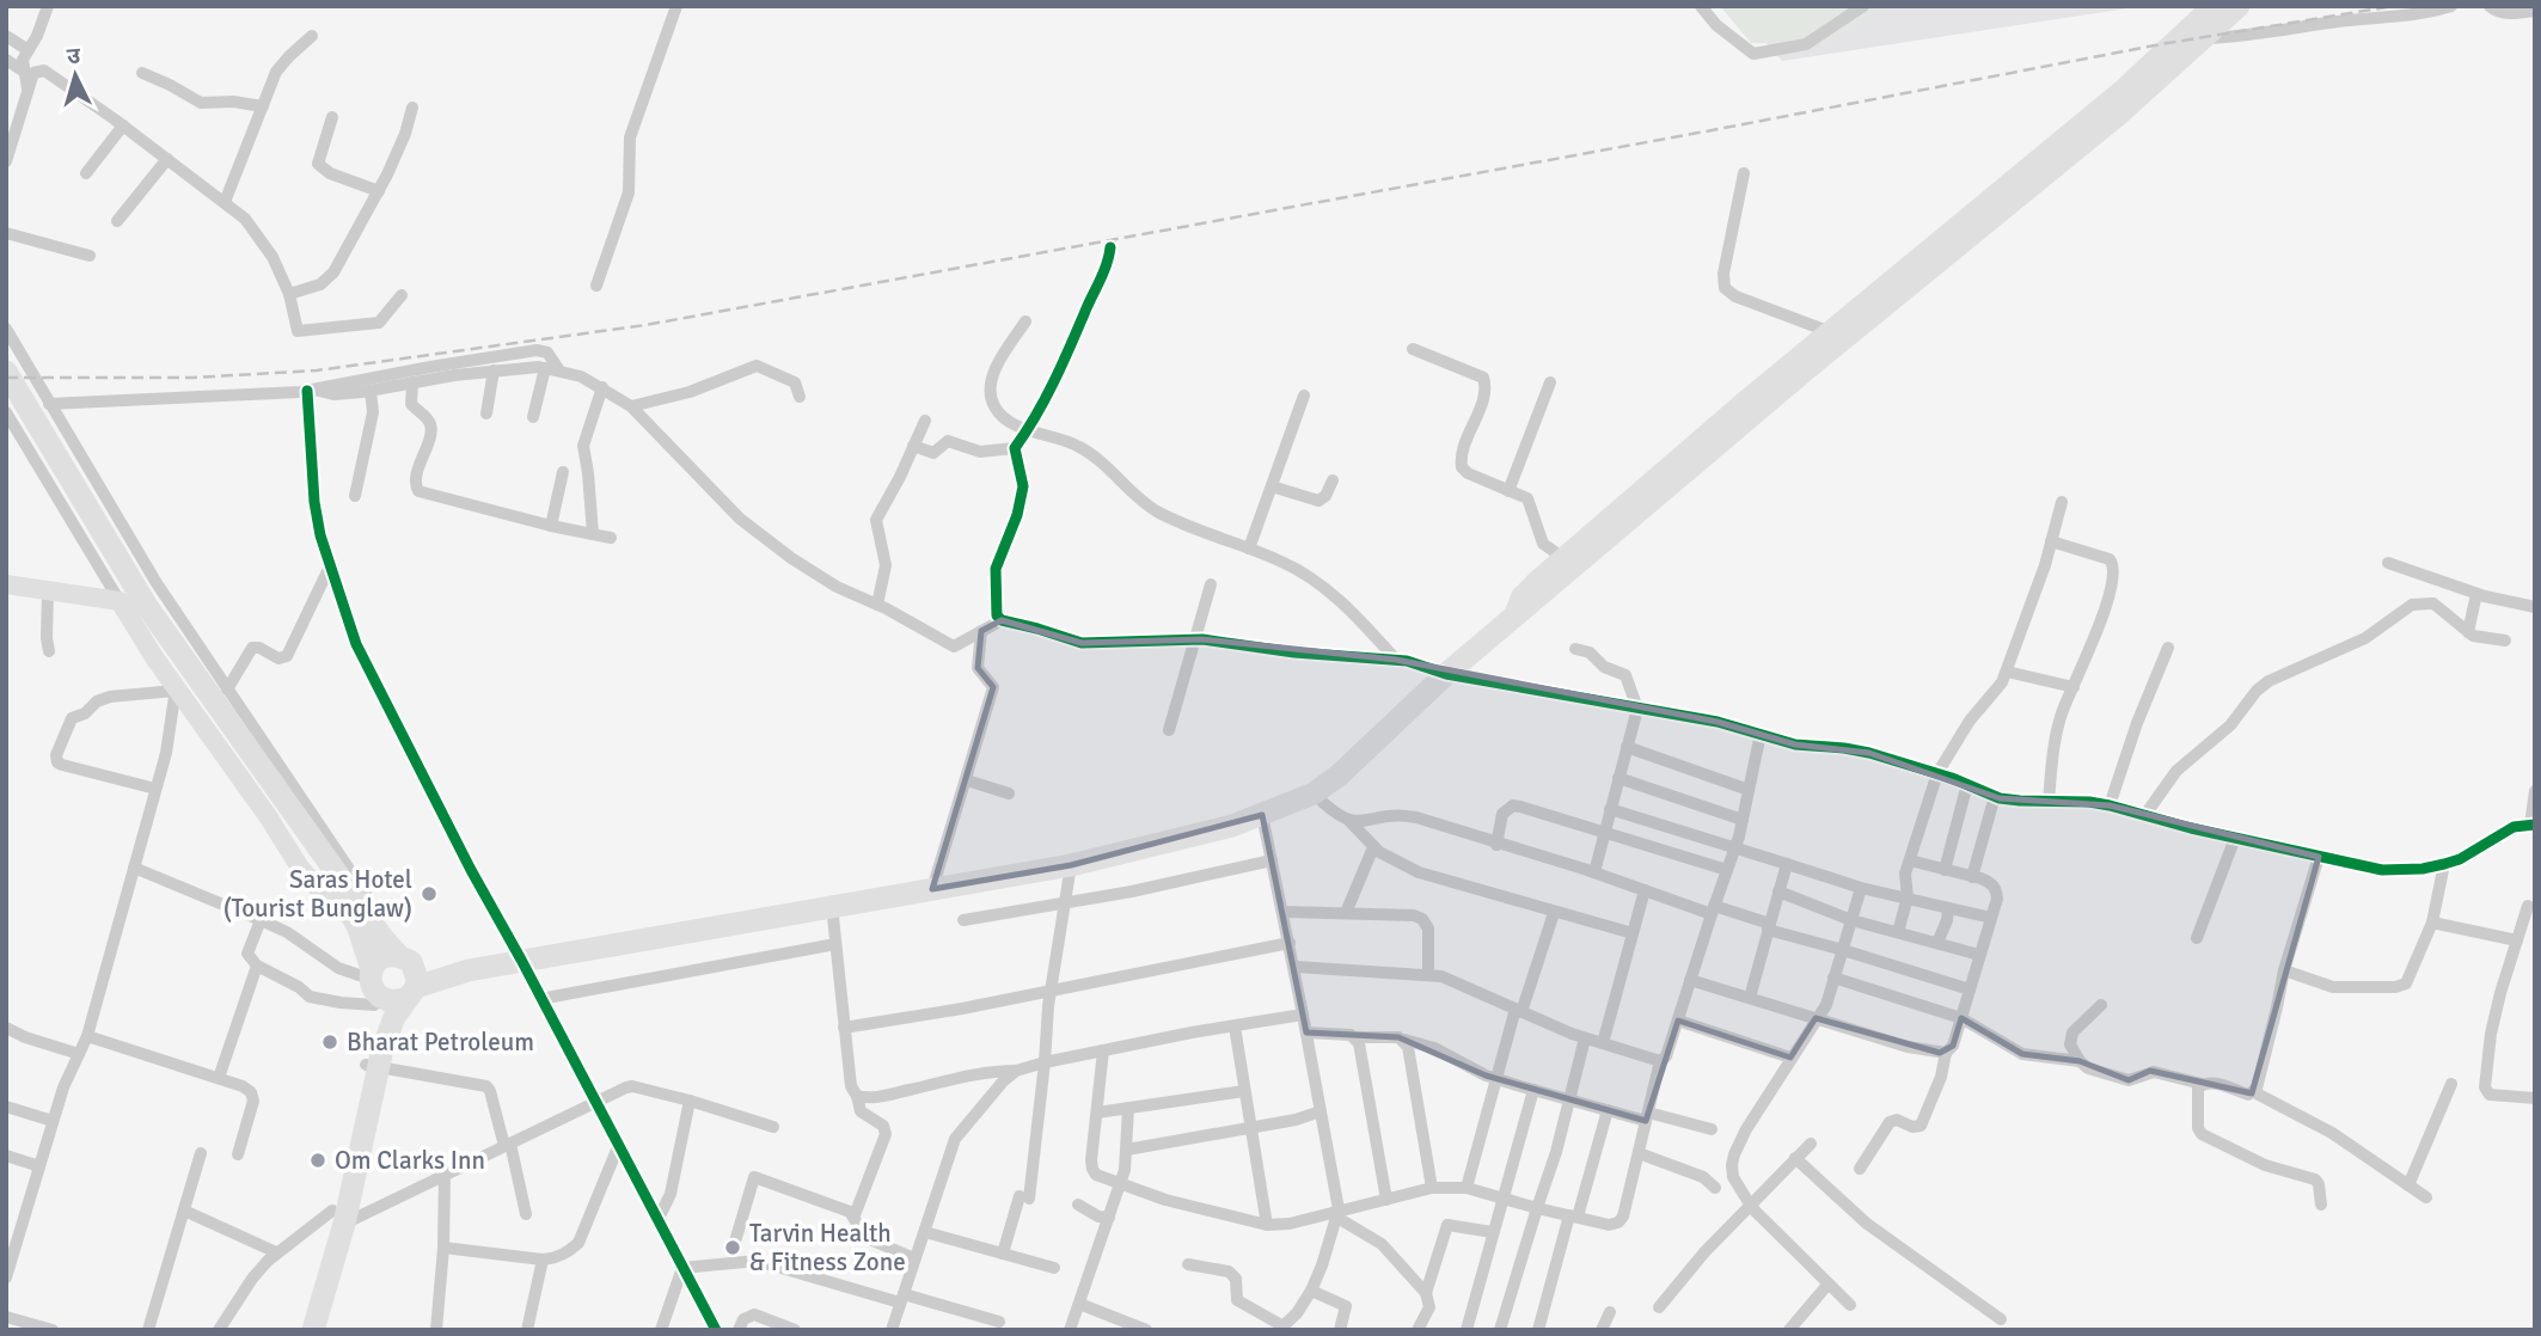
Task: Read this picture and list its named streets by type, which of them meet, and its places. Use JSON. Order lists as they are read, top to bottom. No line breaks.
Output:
{"places":["Saras Hotel (Tourist Bunglaw)","Bharat Petroleum","Om Clarks Inn","Tarvin Health & Fitness Zone"],"north":"top"}
